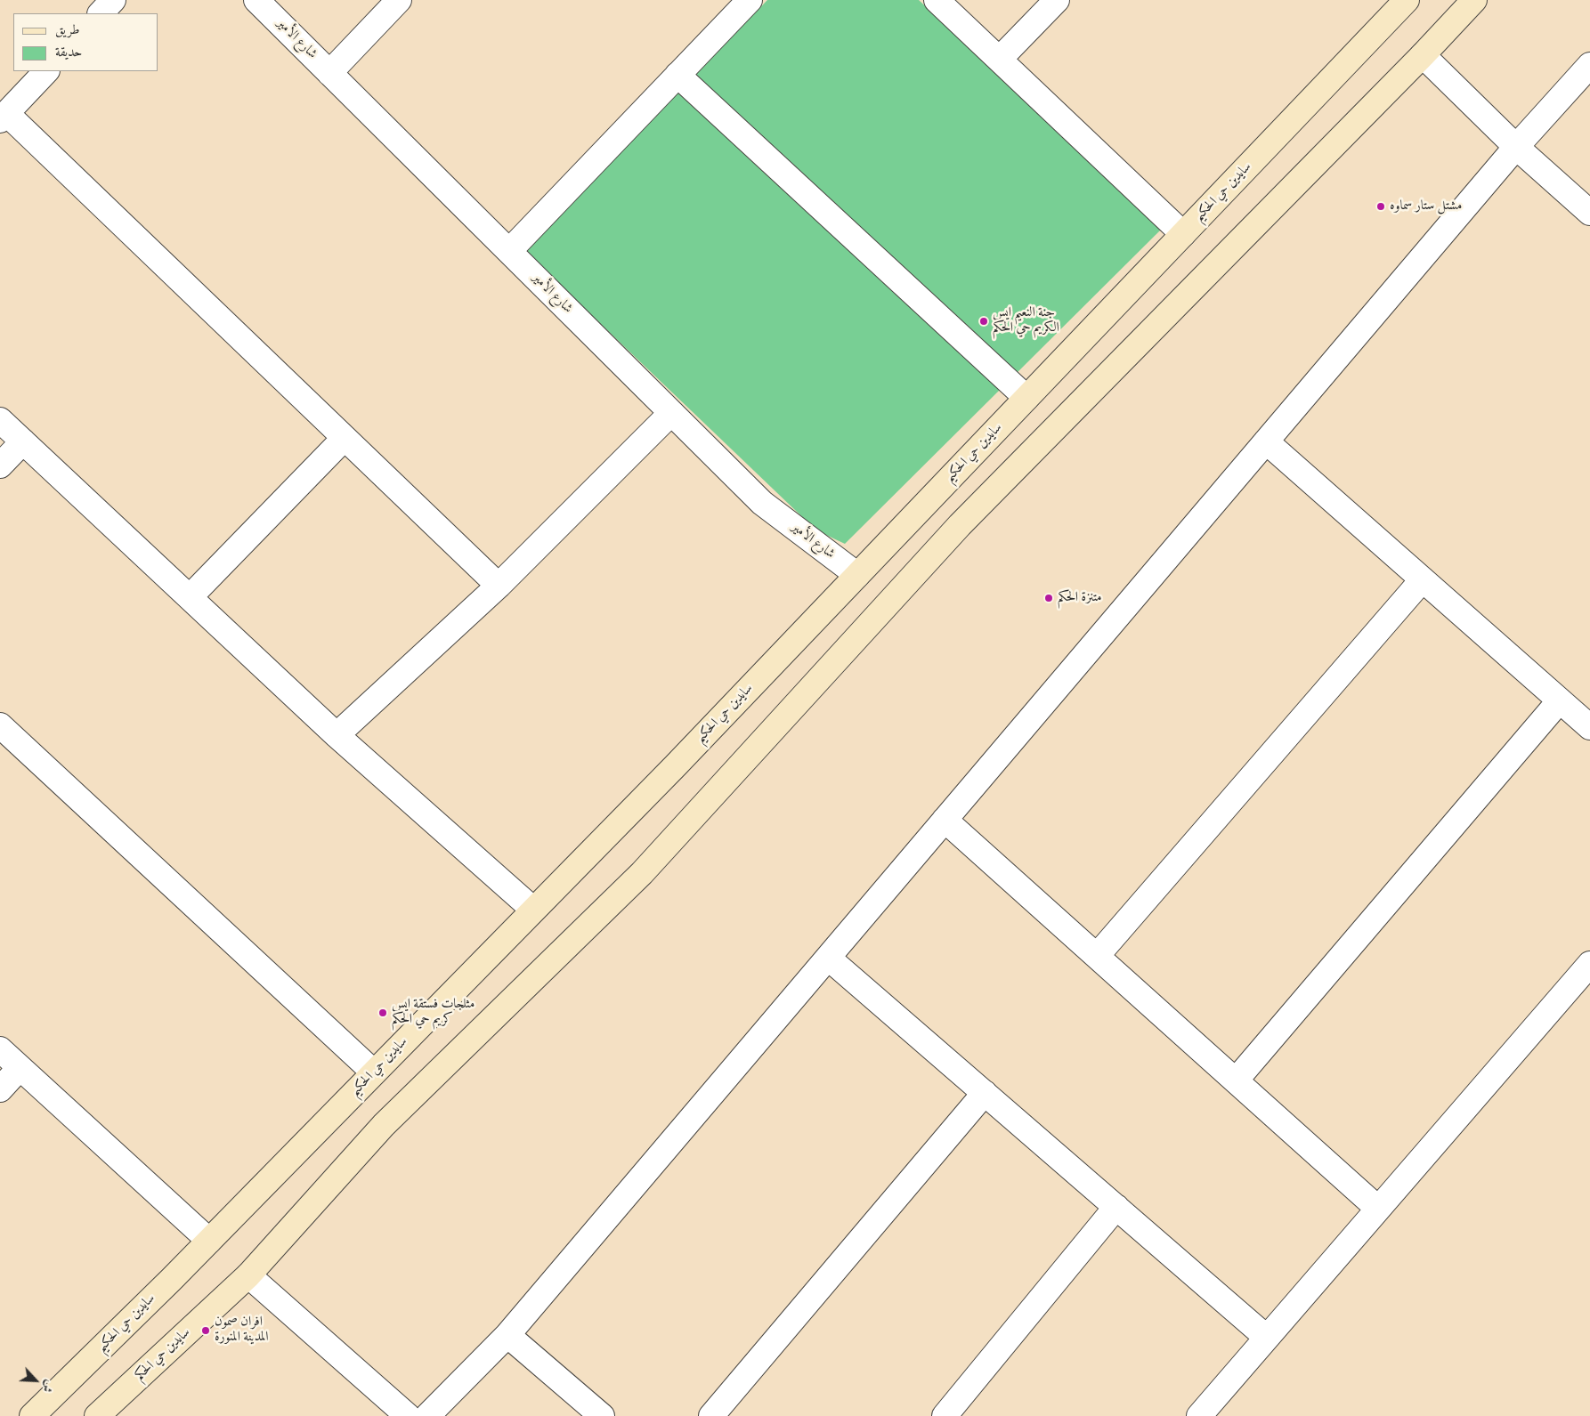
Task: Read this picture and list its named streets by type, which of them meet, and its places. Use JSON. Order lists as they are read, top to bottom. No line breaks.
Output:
{"streets":{"street":["شارع الأمير","سايدين حي الحكيم","سايدين حي الحكم"]},"crossings":[["شارع الأمير","سايدين حي الحكيم"]],"places":["مشتل ستار سماوه","جنة النعيم ايس الكريم حي الحكم","متنزة الحكم","مثلجات فستقة ايس كريم حي الحكم","افران صمون المدينة المنورة"],"legend":["طريق","حديقة"],"north":"bottom right"}
